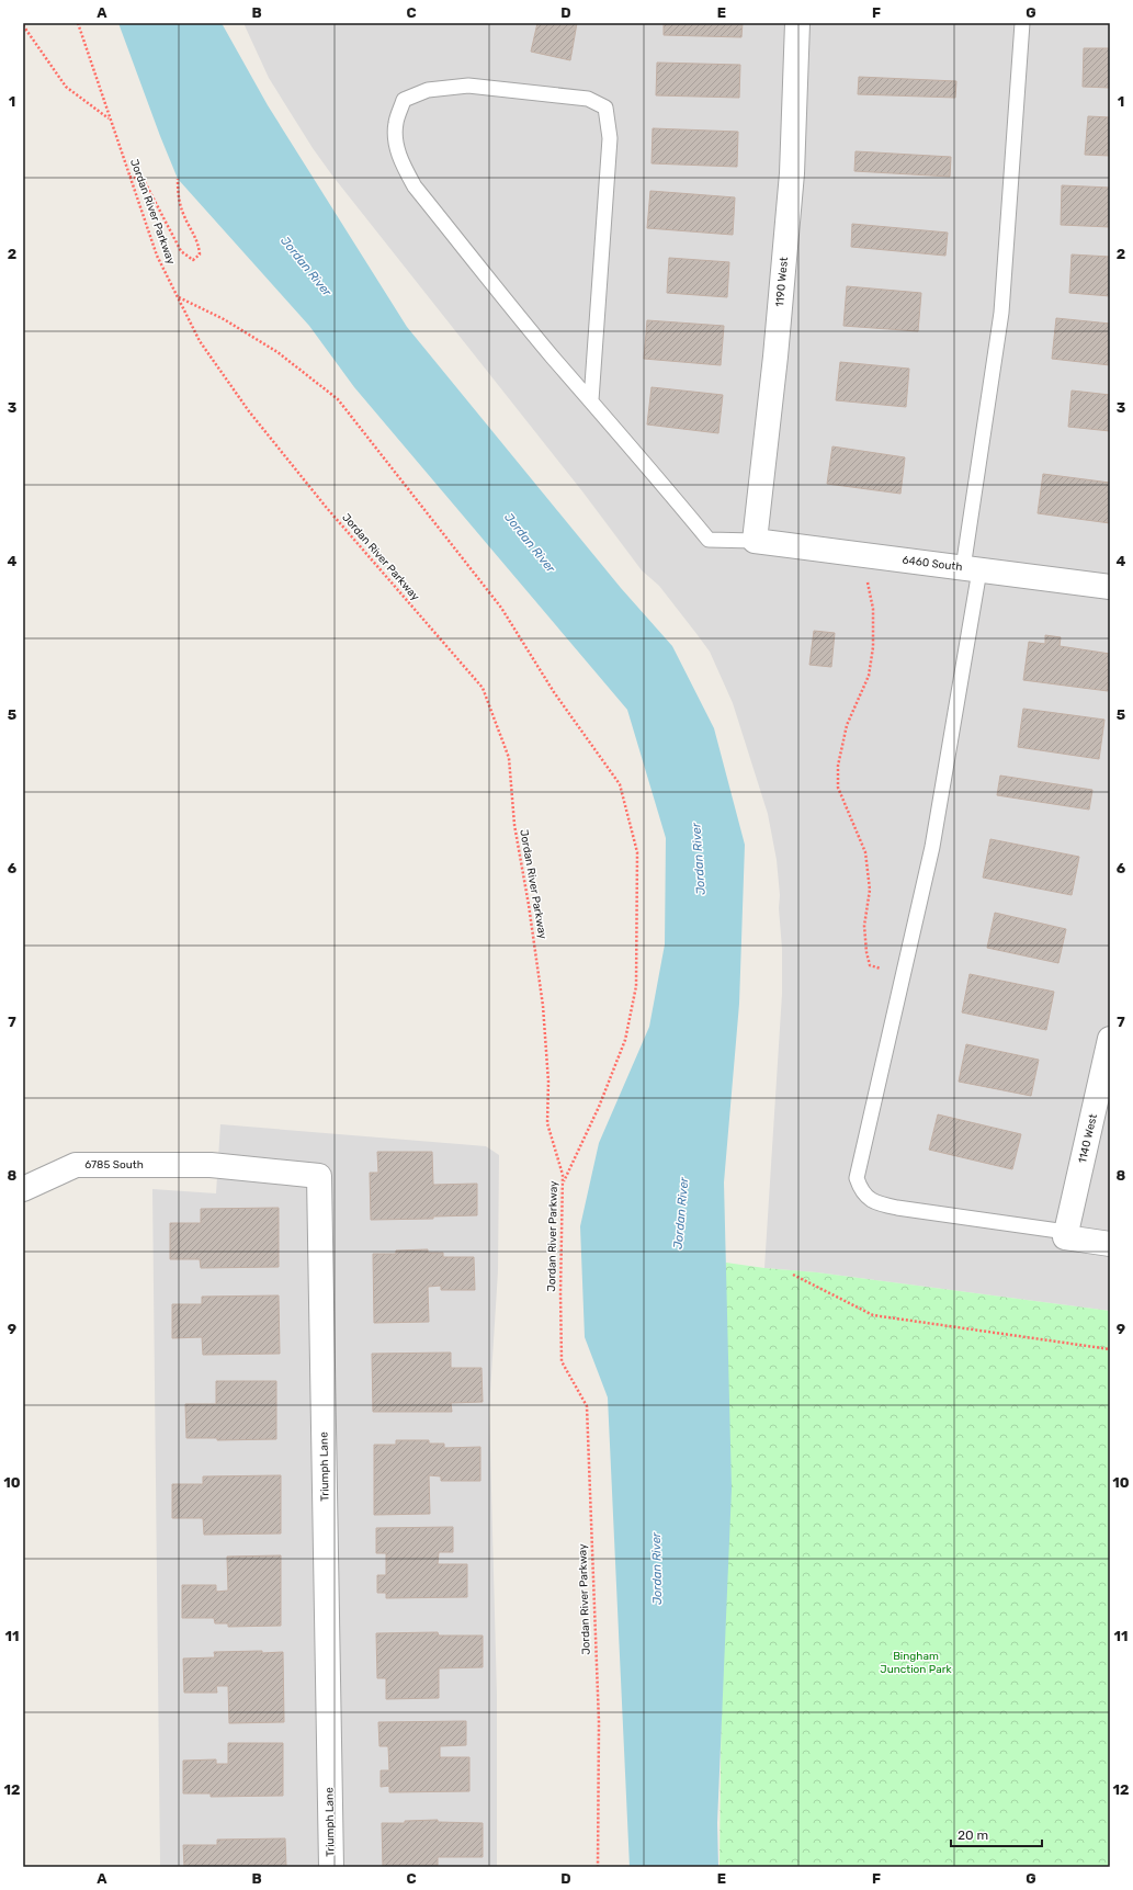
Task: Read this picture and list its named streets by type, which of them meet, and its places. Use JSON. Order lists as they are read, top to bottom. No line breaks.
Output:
{"streets":{"street":["1190 West","6460 South","1140 West","6785 South","Triumph Lane"],"path":["Jordan River Parkway"]},"crossings":[["1190 West","6460 South"],["6785 South","Triumph Lane"]],"water":["Jordan River"],"parks":["Bingham Junction Park"],"scale_bar":"20 m","grid":{"columns":["A","B","C","D","E","F","G"],"rows":["1","2","3","4","5","6","7","8","9","10","11","12"]}}
